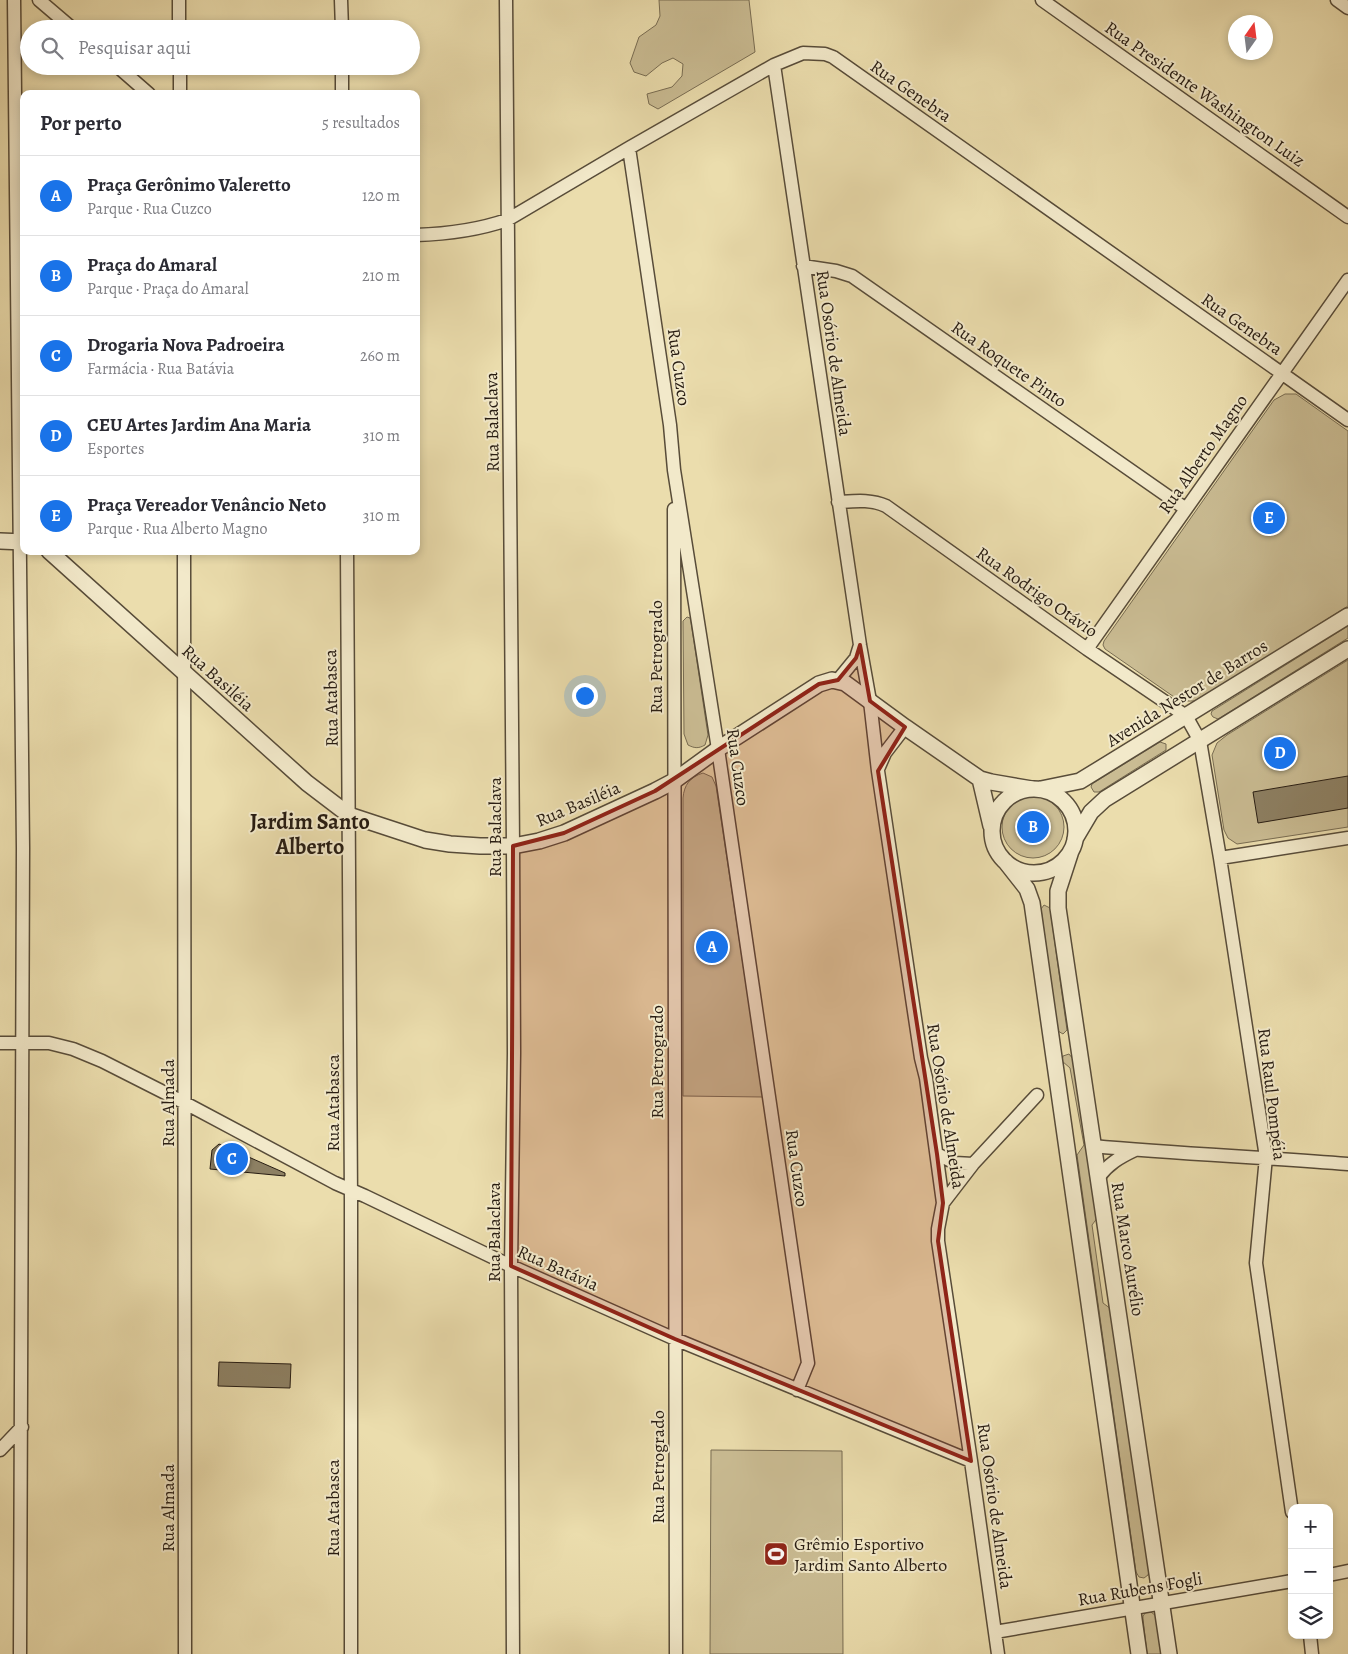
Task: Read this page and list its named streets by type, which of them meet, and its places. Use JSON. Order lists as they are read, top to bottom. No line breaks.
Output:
{"streets":{"street":["Rua Genebra","Rua Presidente Washington Luiz","Rua Osório de Almeida","Rua Roquete Pinto","Rua Cuzco","Rua Balaclava","Rua Alberto Magno","Rua Rodrigo Otávio","Rua Petrogrado","Rua Basiléia","Avenida Nestor de Barros","Rua Atabasca","Rua Raul Pompéia","Rua Almada","Rua Marco Aurélio","Rua Batávia","Rua Rubens Fogli"]},"crossings":[["Rua Genebra","Rua Osório de Almeida"],["Rua Genebra","Rua Cuzco"],["Rua Genebra","Rua Balaclava"],["Rua Genebra","Rua Alberto Magno"],["Rua Osório de Almeida","Rua Roquete Pinto"],["Rua Osório de Almeida","Rua Rodrigo Otávio"],["Rua Osório de Almeida","Rua Batávia"],["Rua Osório de Almeida","Rua Rubens Fogli"],["Rua Roquete Pinto","Rua Alberto Magno"],["Rua Cuzco","Rua Petrogrado"],["Rua Cuzco","Rua Basiléia"],["Rua Cuzco","Rua Batávia"],["Rua Balaclava","Rua Basiléia"],["Rua Balaclava","Rua Batávia"],["Rua Alberto Magno","Rua Rodrigo Otávio"],["Rua Rodrigo Otávio","Avenida Nestor de Barros"],["Rua Rodrigo Otávio","Rua Raul Pompéia"],["Rua Petrogrado","Rua Basiléia"],["Rua Petrogrado","Rua Batávia"],["Rua Basiléia","Rua Atabasca"],["Rua Basiléia","Rua Almada"],["Avenida Nestor de Barros","Rua Marco Aurélio"],["Rua Atabasca","Rua Batávia"],["Rua Almada","Rua Batávia"],["Rua Marco Aurélio","Rua Rubens Fogli"]],"districts":["Jardim Santo Alberto"],"places":{"sports":["Grêmio Esportivo Jardim Santo Alberto"]},"north":"top","page":{"search":"Pesquisar aqui","heading":["Por perto","5 resultados"],"list":[{"mark":"A","name":"Praça Gerônimo Valeretto","note":"Parque · Rua Cuzco","value":"120 m"},{"mark":"B","name":"Praça do Amaral","note":"Parque · Praça do Amaral","value":"210 m"},{"mark":"C","name":"Drogaria Nova Padroeira","note":"Farmácia · Rua Batávia","value":"260 m"},{"mark":"D","name":"CEU Artes Jardim Ana Maria","note":"Esportes","value":"310 m"},{"mark":"E","name":"Praça Vereador Venâncio Neto","note":"Parque · Rua Alberto Magno","value":"310 m"}],"pins":["E","D","B","A","C"],"map_buttons":["+","−"]}}
